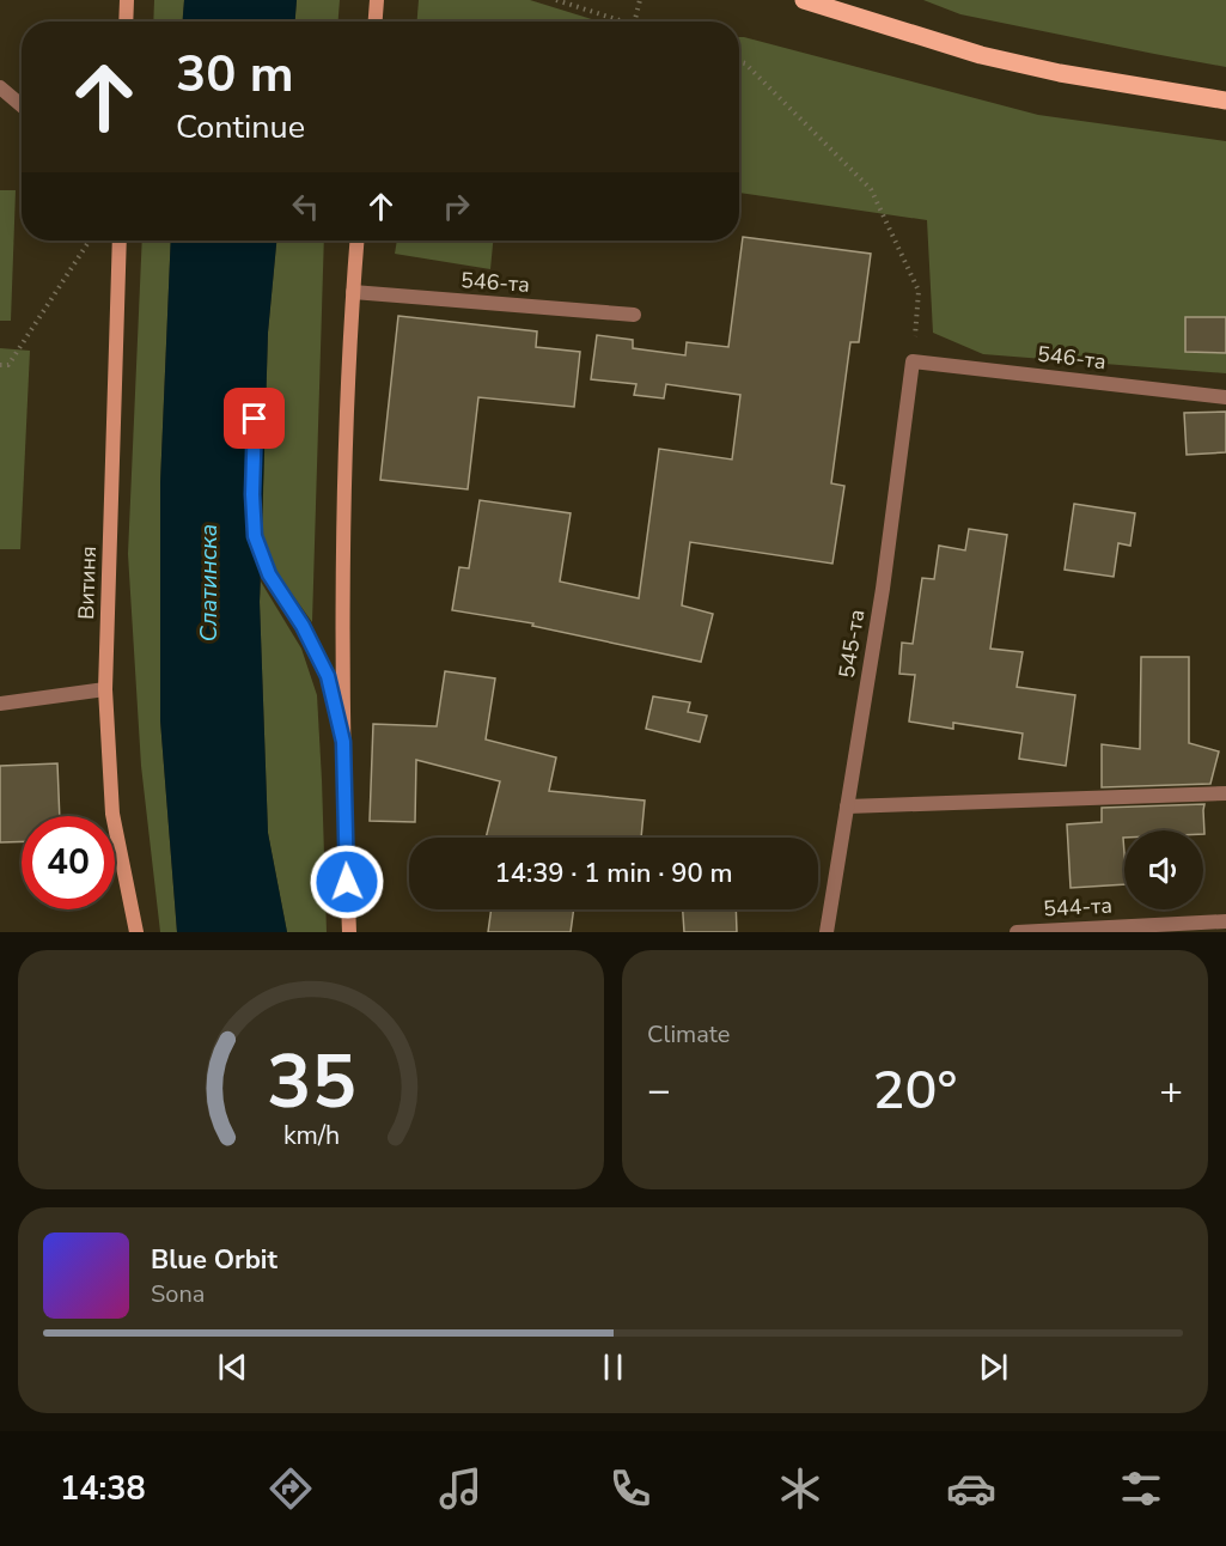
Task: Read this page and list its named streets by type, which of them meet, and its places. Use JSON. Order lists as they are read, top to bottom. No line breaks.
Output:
{"streets":{"street":["546-та","Витиня","545-та","544-та"]},"crossings":[["546-та","545-та"]],"water":["Слатинска"],"page":{"turn":["30 m","Continue"],"limit":"40","trip":"14:39 · 1 min · 90 m","tile":"Climate","heat":["−","20°","+"],"song":["Blue Orbit","Sona"],"tabs":"14:38","gauge":["35","km/h"]}}
